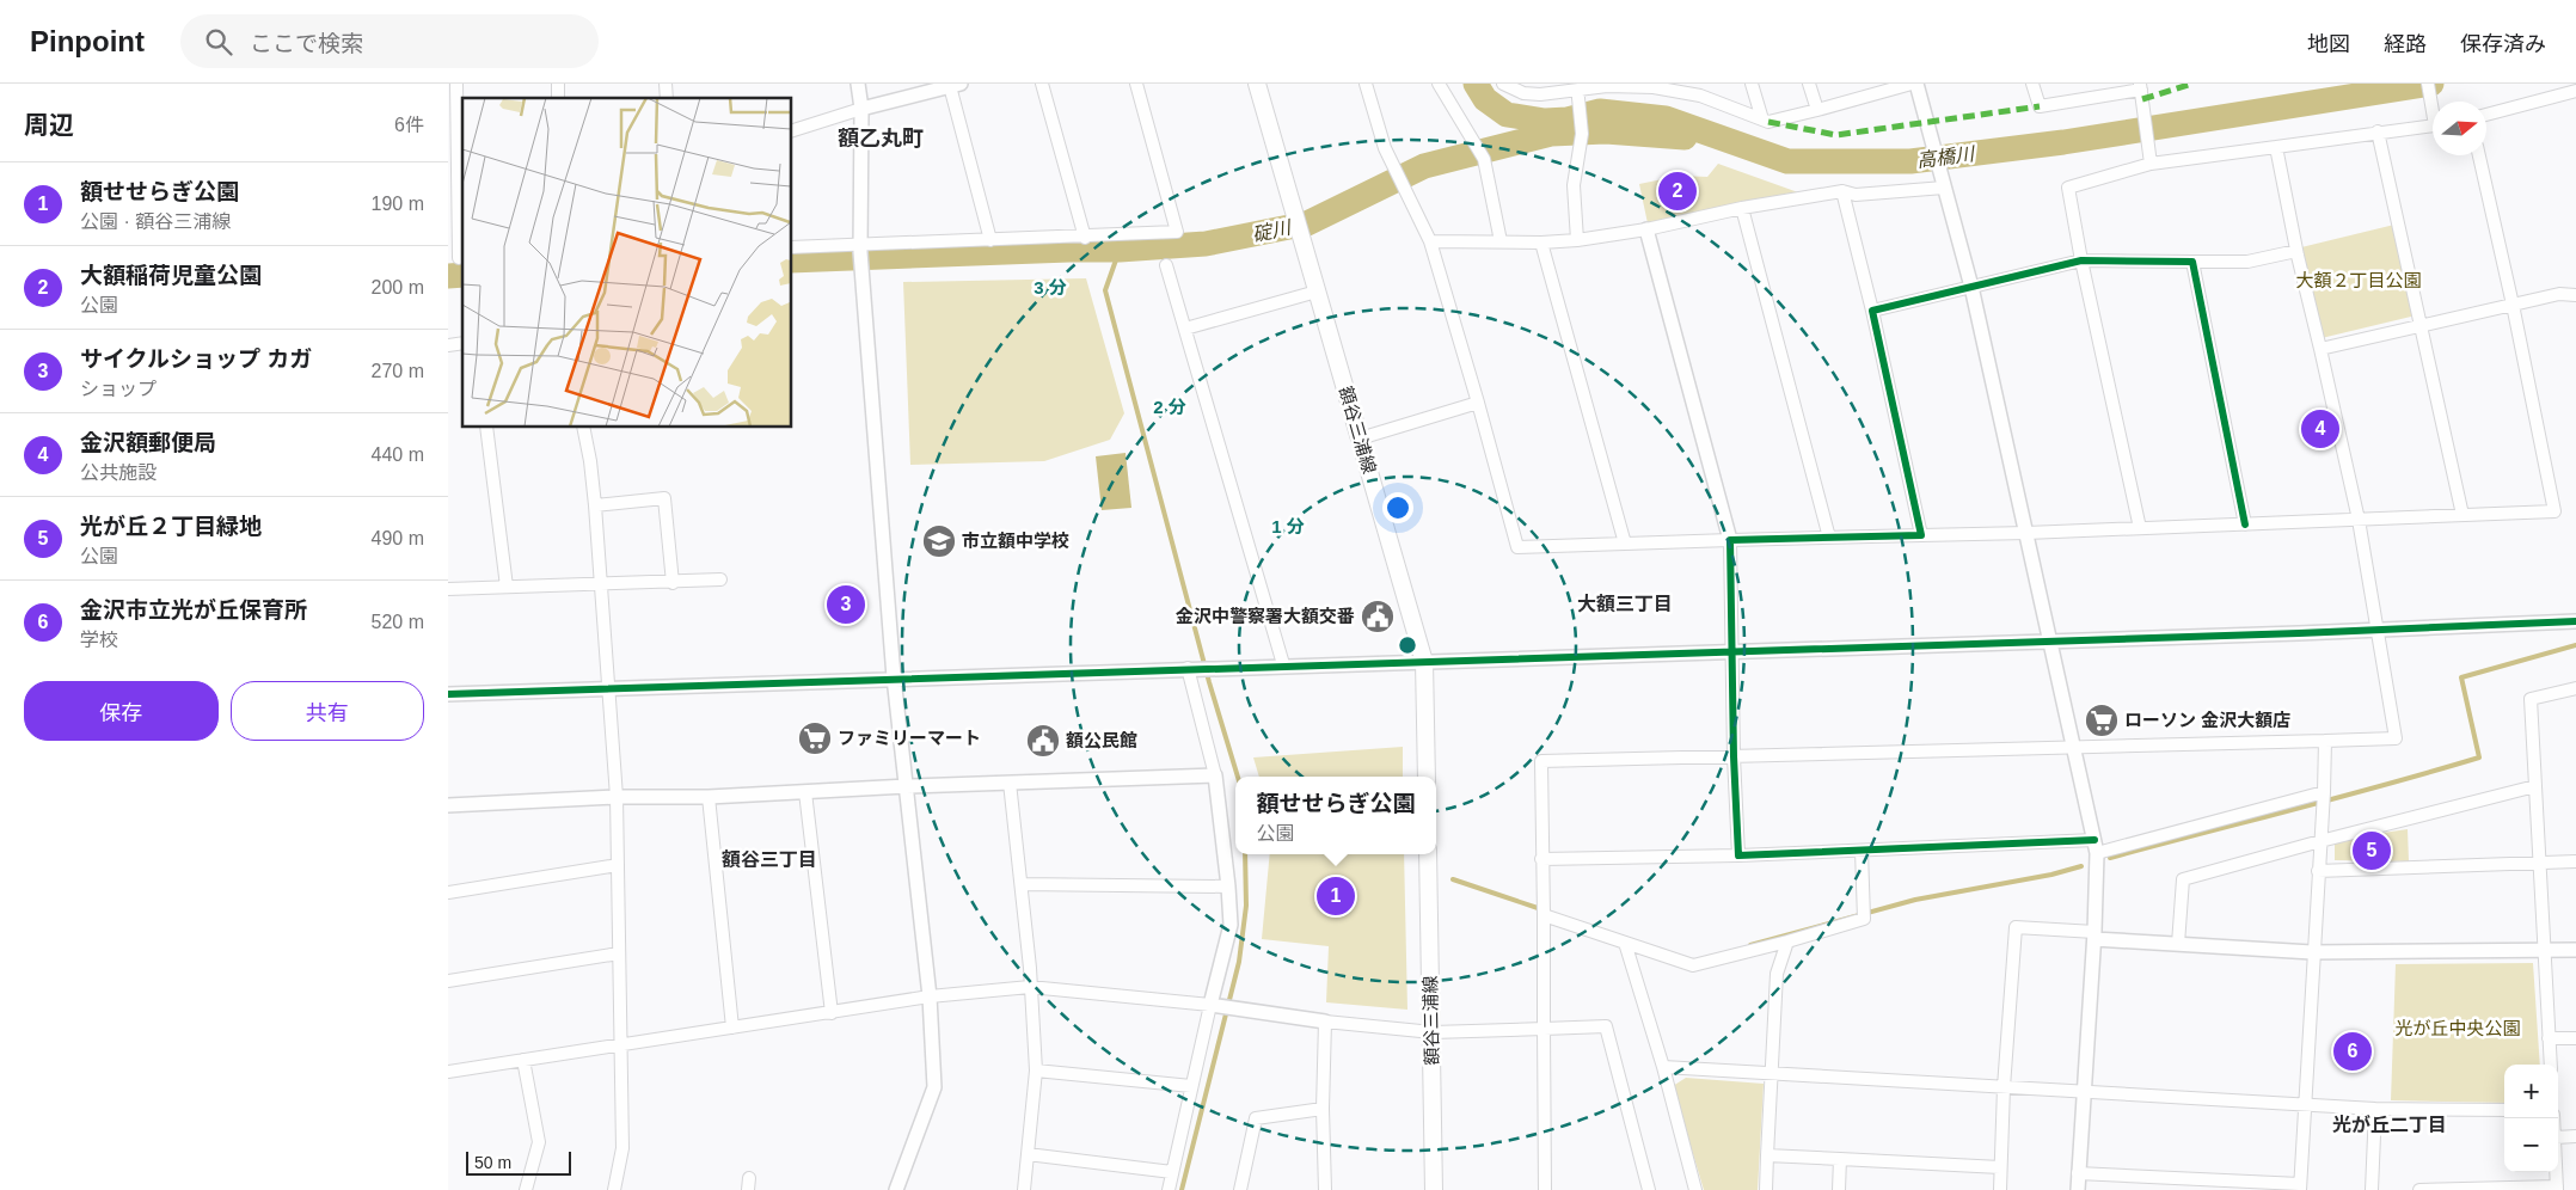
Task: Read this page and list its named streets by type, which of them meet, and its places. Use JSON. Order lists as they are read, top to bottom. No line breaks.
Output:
{"streets":{"main road":["額谷三浦線"]},"districts":["額乙丸町","大額三丁目","額谷三丁目","光が丘二丁目"],"water":["高橋川","碇川"],"parks":["大額２丁目公園","光が丘中央公園"],"places":{"school or university":["市立額中学校"],"public building":["金沢中警察署大額交番","額公民館"],"supermarket":["ローソン 金沢大額店","ファミリーマート"]},"scale_bar":"50 m","north":"right","page":{"header":"Pinpoint","search":"ここで検索","nav":["地図","経路","保存済み"],"heading":["周辺","6件"],"list":[{"mark":"1","name":"額せせらぎ公園","note":"公園 · 額谷三浦線","value":"190 m"},{"mark":"2","name":"大額稲荷児童公園","note":"公園","value":"200 m"},{"mark":"3","name":"サイクルショップ カガ","note":"ショップ","value":"270 m"},{"mark":"4","name":"金沢額郵便局","note":"公共施設","value":"440 m"},{"mark":"5","name":"光が丘２丁目緑地","note":"公園","value":"490 m"},{"mark":"6","name":"金沢市立光が丘保育所","note":"学校","value":"520 m"}],"pins":["2","4","3","5","1","6"],"buttons":["保存","共有"],"popup":["額せせらぎ公園","公園"],"map_buttons":["+","−"],"scale":"50 m"},"rings":["3 分","2 分","1 分"]}
